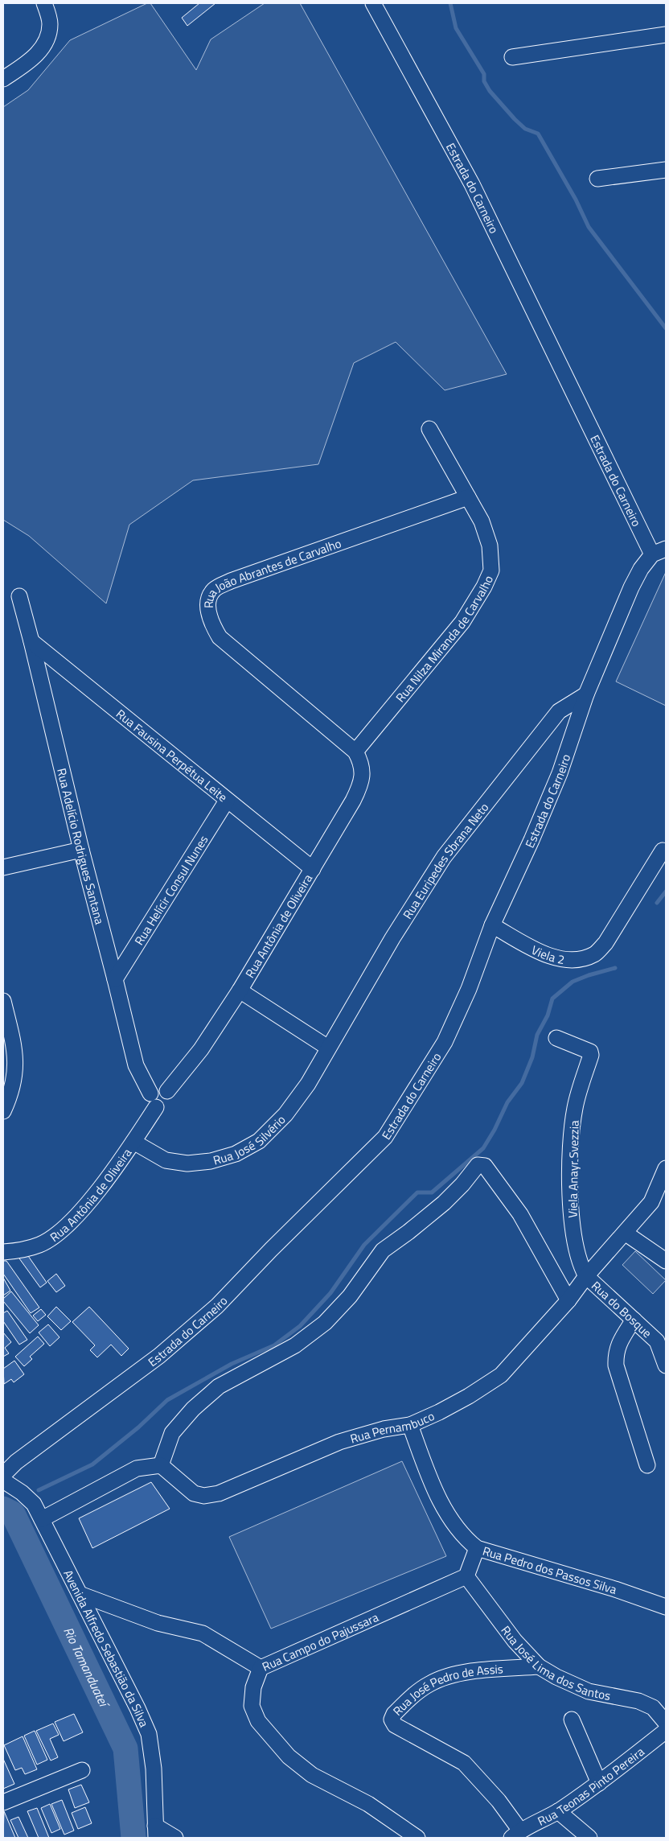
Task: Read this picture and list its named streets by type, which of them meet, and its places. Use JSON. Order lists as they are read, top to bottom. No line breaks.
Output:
{"streets":{"street":["Estrada do Carneiro","Rua João Abrantes de Carvalho","Rua Nilza Miranda de Carvalho","Rua Fausina Perpétua Leite","Rua Adelício Rodrigues Santana","Rua Euripedes Sbrana Neto","Rua Helícir Consul Nunes","Rua Antônia de Oliveira","Viela 2","Rua José Silvério","Viela Anayr Svezzia","Rua do Bosque","Rua Pernambuco","Rua Pedro dos Passos Silva","Rua Campo do Pajussara","Avenida Alfredo Sebastião da Silva","Rua José Lima dos Santos","Rua José Pedro de Assis","Rua Teonas Pinto Pereira"]},"crossings":[["Estrada do Carneiro","Rua Euripedes Sbrana Neto"],["Estrada do Carneiro","Viela 2"],["Rua João Abrantes de Carvalho","Rua Nilza Miranda de Carvalho"],["Rua João Abrantes de Carvalho","Rua Antônia de Oliveira"],["Rua Nilza Miranda de Carvalho","Rua Antônia de Oliveira"],["Rua Fausina Perpétua Leite","Rua Adelício Rodrigues Santana"],["Rua Fausina Perpétua Leite","Rua Helícir Consul Nunes"],["Rua Fausina Perpétua Leite","Rua Antônia de Oliveira"],["Rua Adelício Rodrigues Santana","Rua Helícir Consul Nunes"],["Rua Adelício Rodrigues Santana","Rua Antônia de Oliveira"],["Rua Euripedes Sbrana Neto","Rua José Silvério"],["Rua Antônia de Oliveira","Rua José Silvério"],["Viela Anayr Svezzia","Rua do Bosque"],["Viela Anayr Svezzia","Rua Pernambuco"],["Rua do Bosque","Rua Pernambuco"],["Rua Pernambuco","Rua Pedro dos Passos Silva"],["Rua Campo do Pajussara","Avenida Alfredo Sebastião da Silva"],["Rua Campo do Pajussara","Rua José Lima dos Santos"],["Rua José Lima dos Santos","Rua José Pedro de Assis"],["Rua José Pedro de Assis","Rua Teonas Pinto Pereira"]],"water":["Rio Tamanduateí"]}
